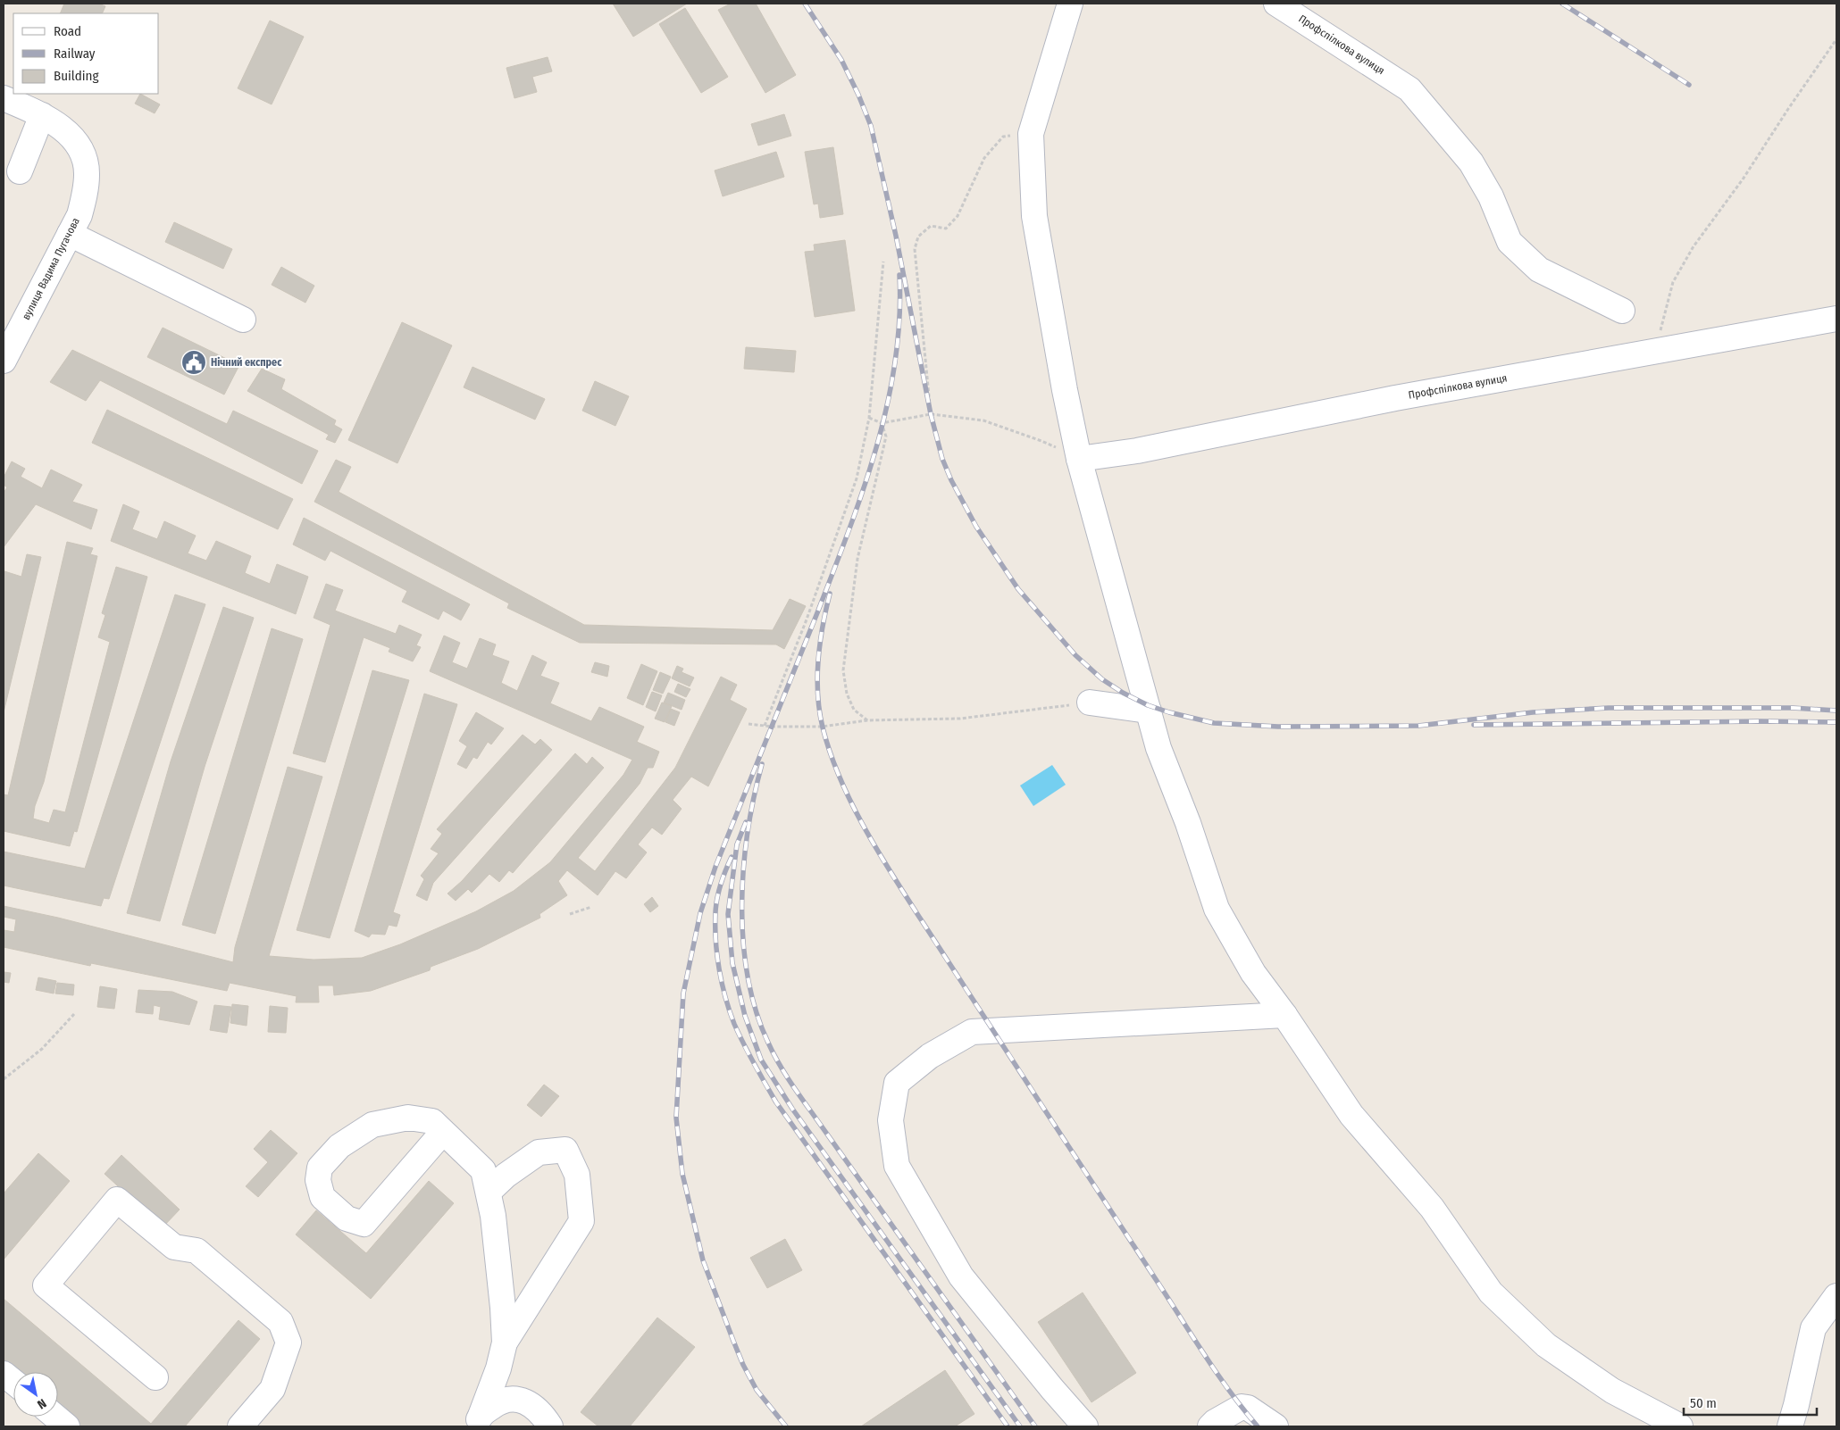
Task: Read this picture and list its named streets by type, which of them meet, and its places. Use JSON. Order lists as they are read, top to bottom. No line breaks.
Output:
{"streets":{"street":["Профспілкова вулиця","вулиця Вадима Пугачова"]},"places":{"public building":["Нічний експрес"]},"legend":["Road","Railway","Building"],"scale_bar":"50 m","north":"bottom right"}
